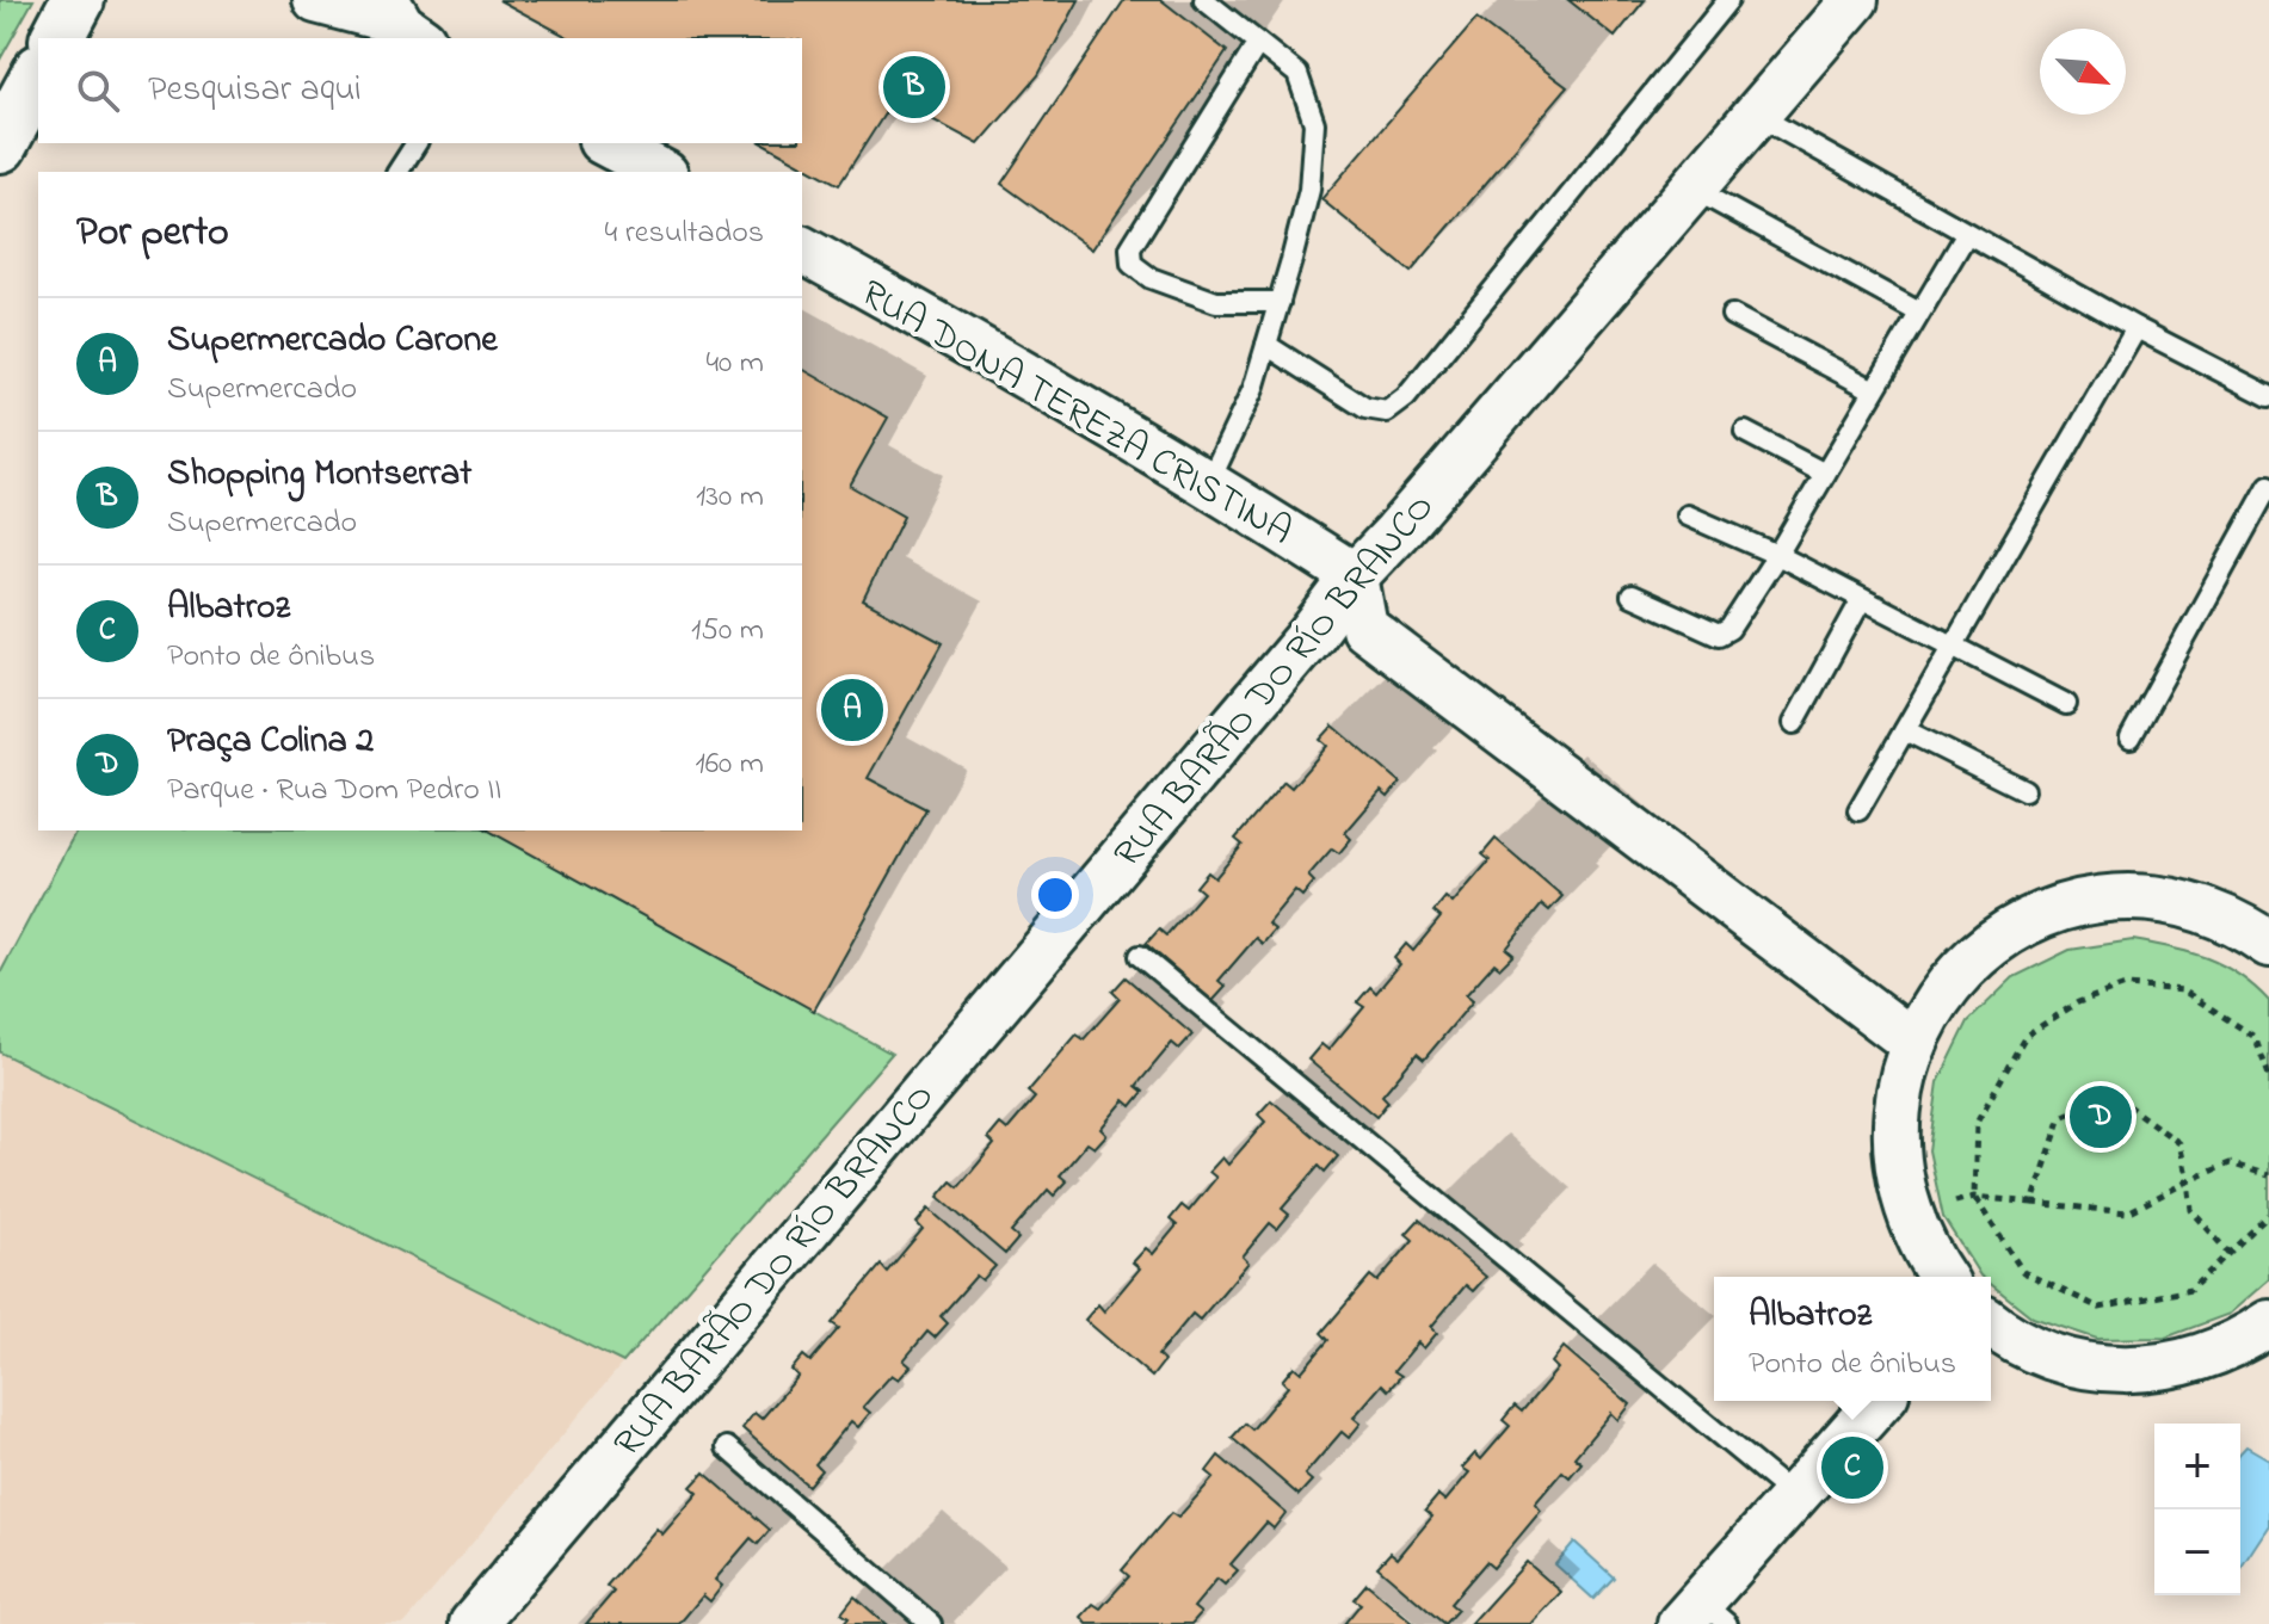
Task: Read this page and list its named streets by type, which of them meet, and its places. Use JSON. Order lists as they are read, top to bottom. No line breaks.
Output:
{"streets":{"street":["RUA DONA TEREZA CRISTINA","RUA BARÃO DO RÍO BRANCO"]},"crossings":[["RUA DONA TEREZA CRISTINA","RUA BARÃO DO RÍO BRANCO"]],"north":"bottom right","page":{"search":"Pesquisar aqui","pins":["B","A","D","C"],"heading":["Por perto","4 resultados"],"list":[{"mark":"A","name":"Supermercado Carone","note":"Supermercado","value":"40 m"},{"mark":"B","name":"Shopping Montserrat","note":"Supermercado","value":"130 m"},{"mark":"C","name":"Albatroz","note":"Ponto de ônibus","value":"150 m"},{"mark":"D","name":"Praça Colina 2","note":"Parque · Rua Dom Pedro II","value":"160 m"}],"popup":["Albatroz","Ponto de ônibus"],"map_buttons":["+","−"]}}
